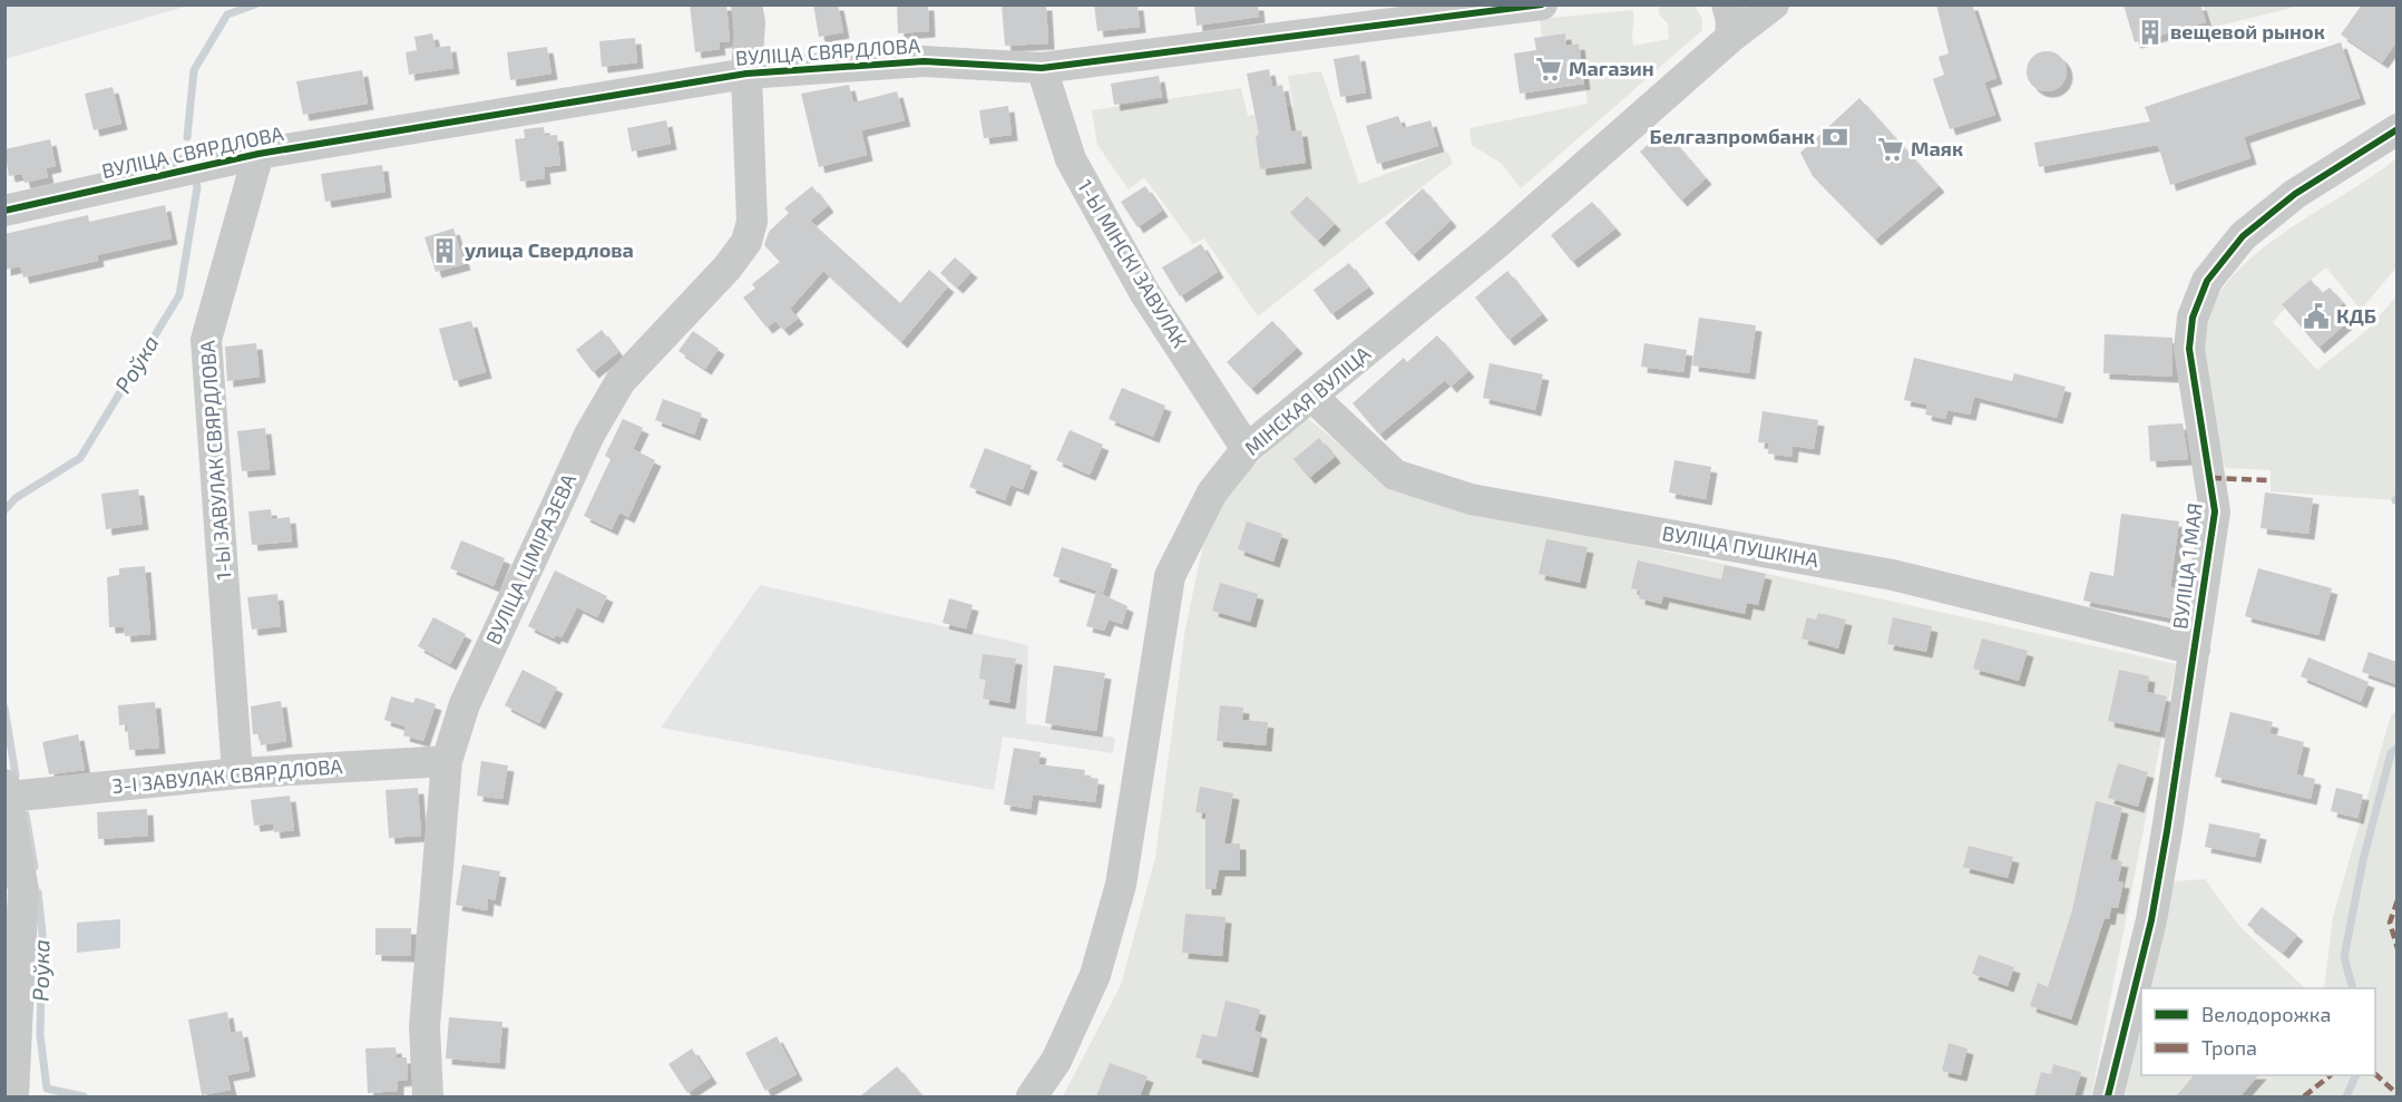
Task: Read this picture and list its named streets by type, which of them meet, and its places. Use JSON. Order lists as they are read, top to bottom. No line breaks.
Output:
{"streets":{"street":["ВУЛІЦА СВЯРДЛОВА","1-Ы МІНСКІ ЗАВУЛАК","МІНСКАЯ ВУЛІЦА","1-Ы ЗАВУЛАК СВЯРДЛОВА","ВУЛІЦА ПУШКІНА","ВУЛІЦА ЦІМІРАЗЕВА","ВУЛІЦА 1 МАЯ","3-І ЗАВУЛАК СВЯРДЛОВА"]},"crossings":[["ВУЛІЦА СВЯРДЛОВА","1-Ы МІНСКІ ЗАВУЛАК"],["ВУЛІЦА СВЯРДЛОВА","1-Ы ЗАВУЛАК СВЯРДЛОВА"],["ВУЛІЦА СВЯРДЛОВА","ВУЛІЦА ЦІМІРАЗЕВА"],["1-Ы МІНСКІ ЗАВУЛАК","МІНСКАЯ ВУЛІЦА"],["МІНСКАЯ ВУЛІЦА","ВУЛІЦА ПУШКІНА"],["1-Ы ЗАВУЛАК СВЯРДЛОВА","3-І ЗАВУЛАК СВЯРДЛОВА"],["ВУЛІЦА ПУШКІНА","ВУЛІЦА 1 МАЯ"],["ВУЛІЦА ЦІМІРАЗЕВА","3-І ЗАВУЛАК СВЯРДЛОВА"]],"water":["Роўка"],"places":{"building":["вещевой рынок","улица Свердлова"],"supermarket":["Магазин","Маяк"],"bank":["Белгазпромбанк"],"public building":["КДБ"]},"legend":["Велодорожка","Тропа"]}
